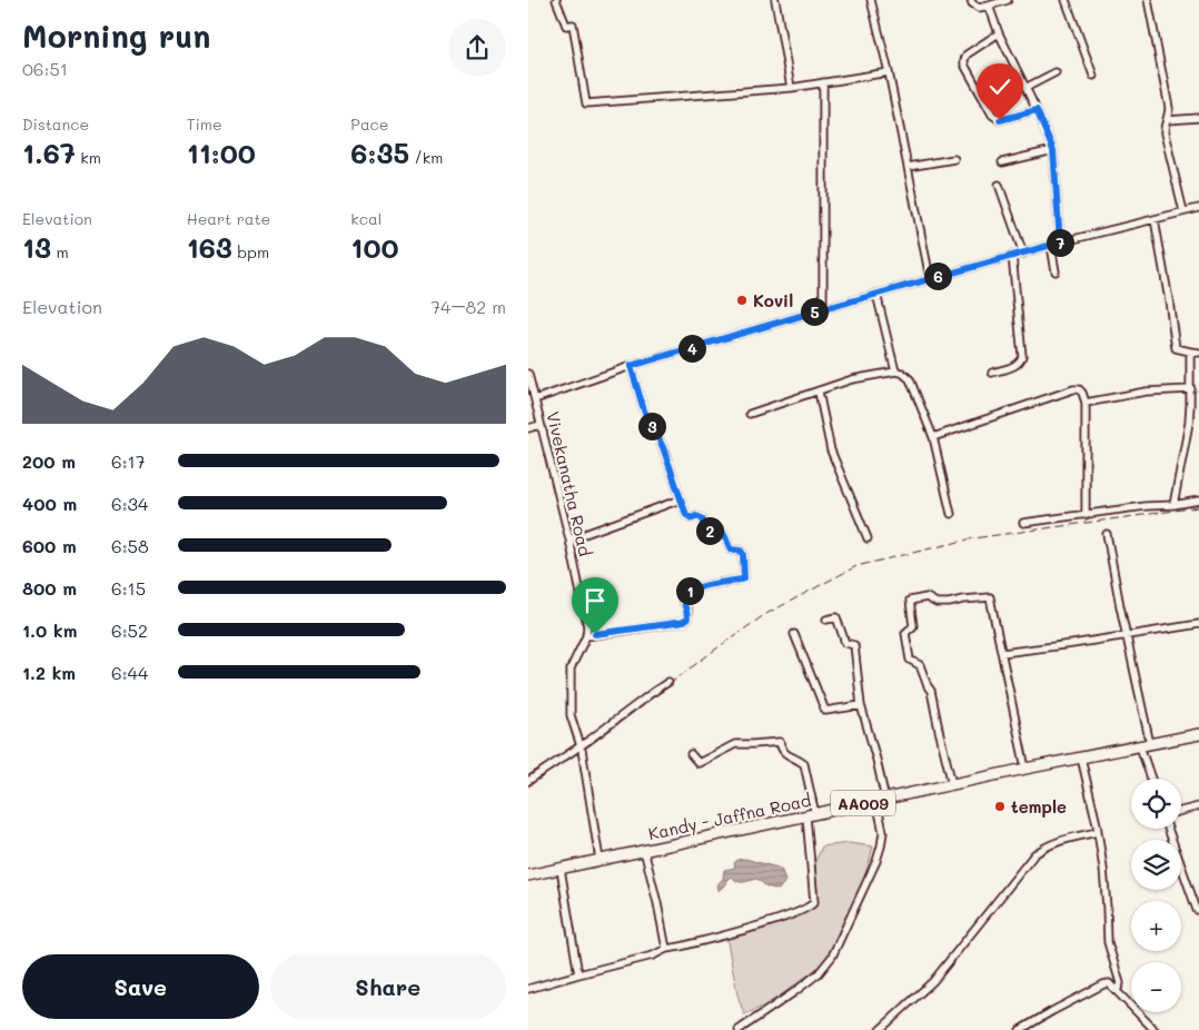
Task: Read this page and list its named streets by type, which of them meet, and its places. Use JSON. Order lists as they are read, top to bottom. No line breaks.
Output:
{"streets":{"highway":["AA009","Kandy - Jaffna Road"],"street":["Vivekanatha Road"]},"places":["Kovil","temple"],"page":{"heading":["Morning run","06:51"],"stats":[["Distance","1.67 km"],["Time","11:00"],["Pace","6:35 /km"],["Elevation","13 m"],["Heart rate","163 bpm"],["kcal","100"]],"pins":["7","6","5","4","3","2","1"],"chart":["Elevation","74–82 m"],"list":[{"name":"200 m","note":"6:17"},{"name":"400 m","note":"6:34"},{"name":"600 m","note":"6:58"},{"name":"800 m","note":"6:15"},{"name":"1.0 km","note":"6:52"},{"name":"1.2 km","note":"6:44"}],"map_buttons":["+","−"],"buttons":["Save","Share"]}}
